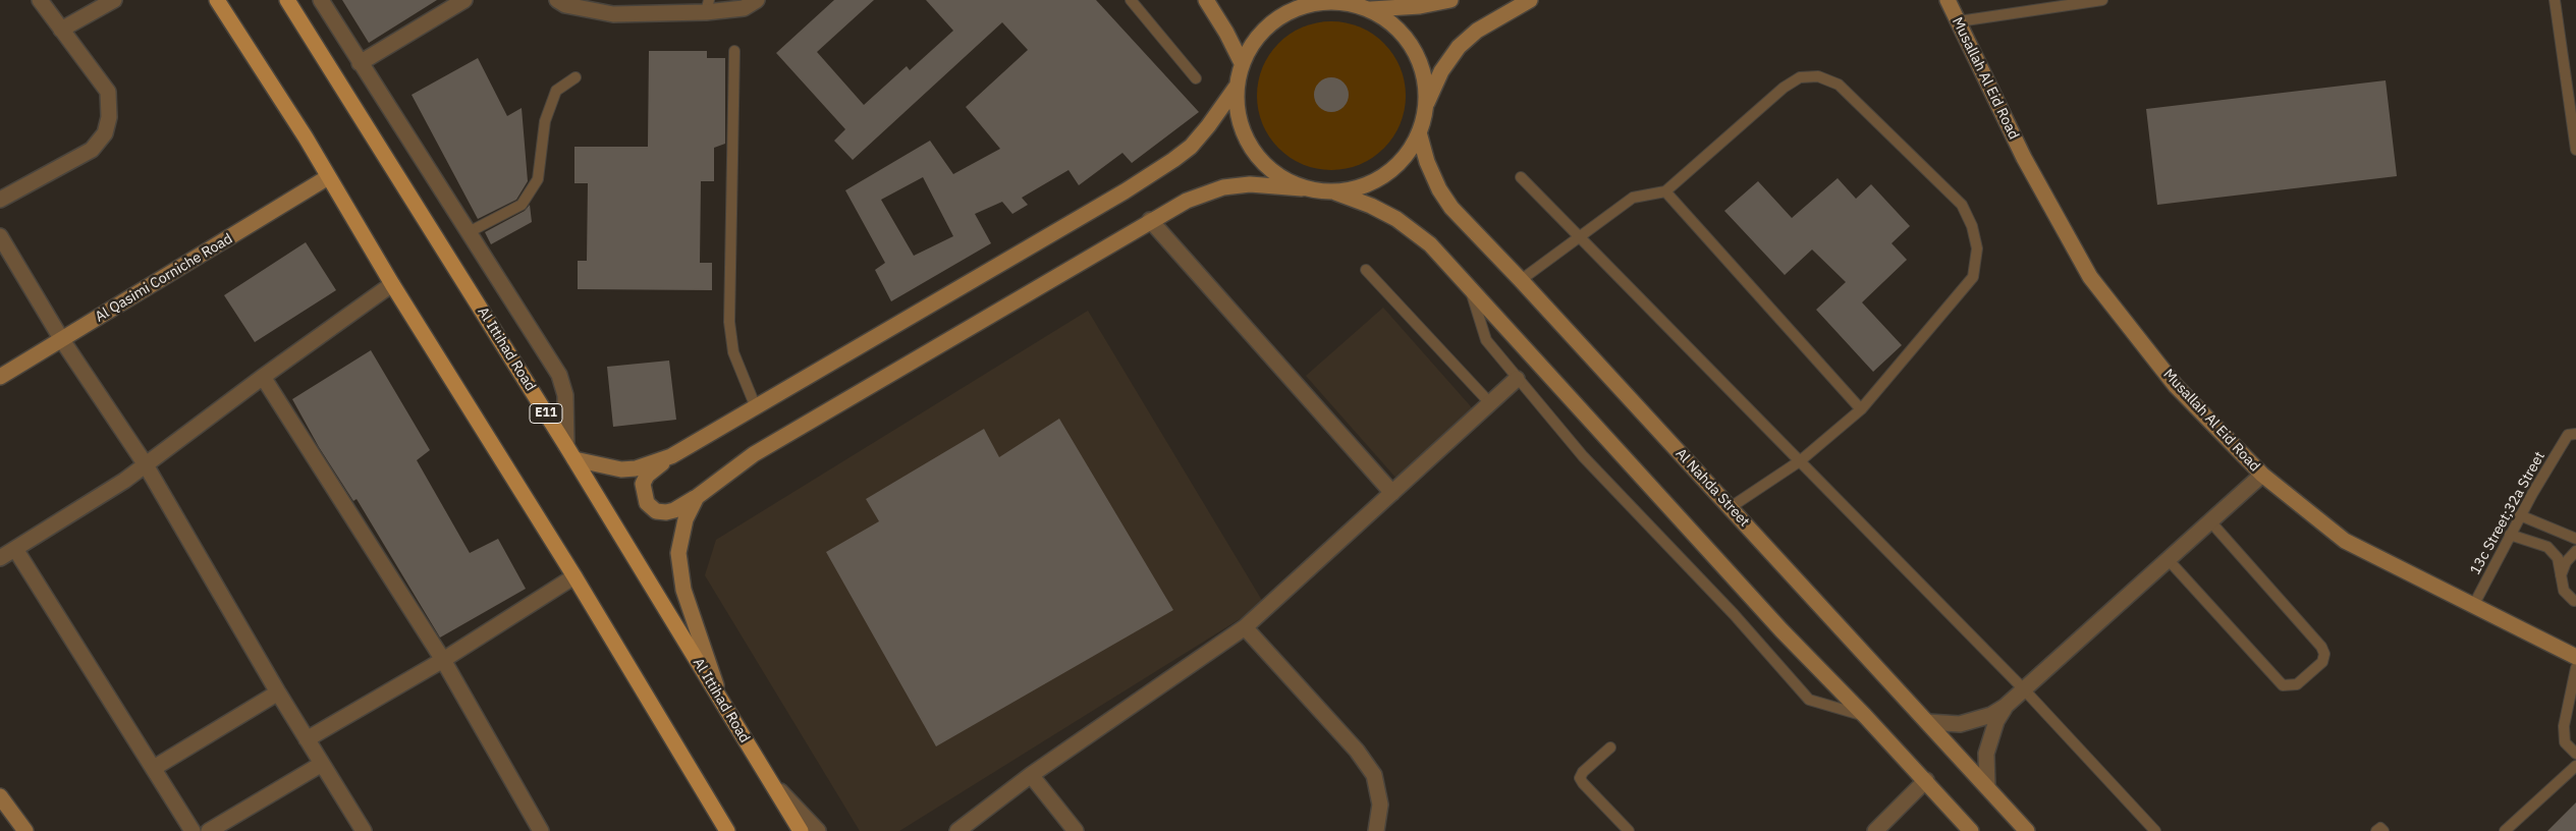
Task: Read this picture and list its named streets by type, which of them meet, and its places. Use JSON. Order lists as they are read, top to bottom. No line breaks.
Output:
{"streets":{"main road":["Al Ittihad Road","E11"],"street":["Musallah Al Eid Road","Al Qasimi Corniche Road","Al Nahda Street"],"lane":["13c Street;32a Street"]},"crossings":[["Musallah Al Eid Road","13c Street;32a Street"]]}
